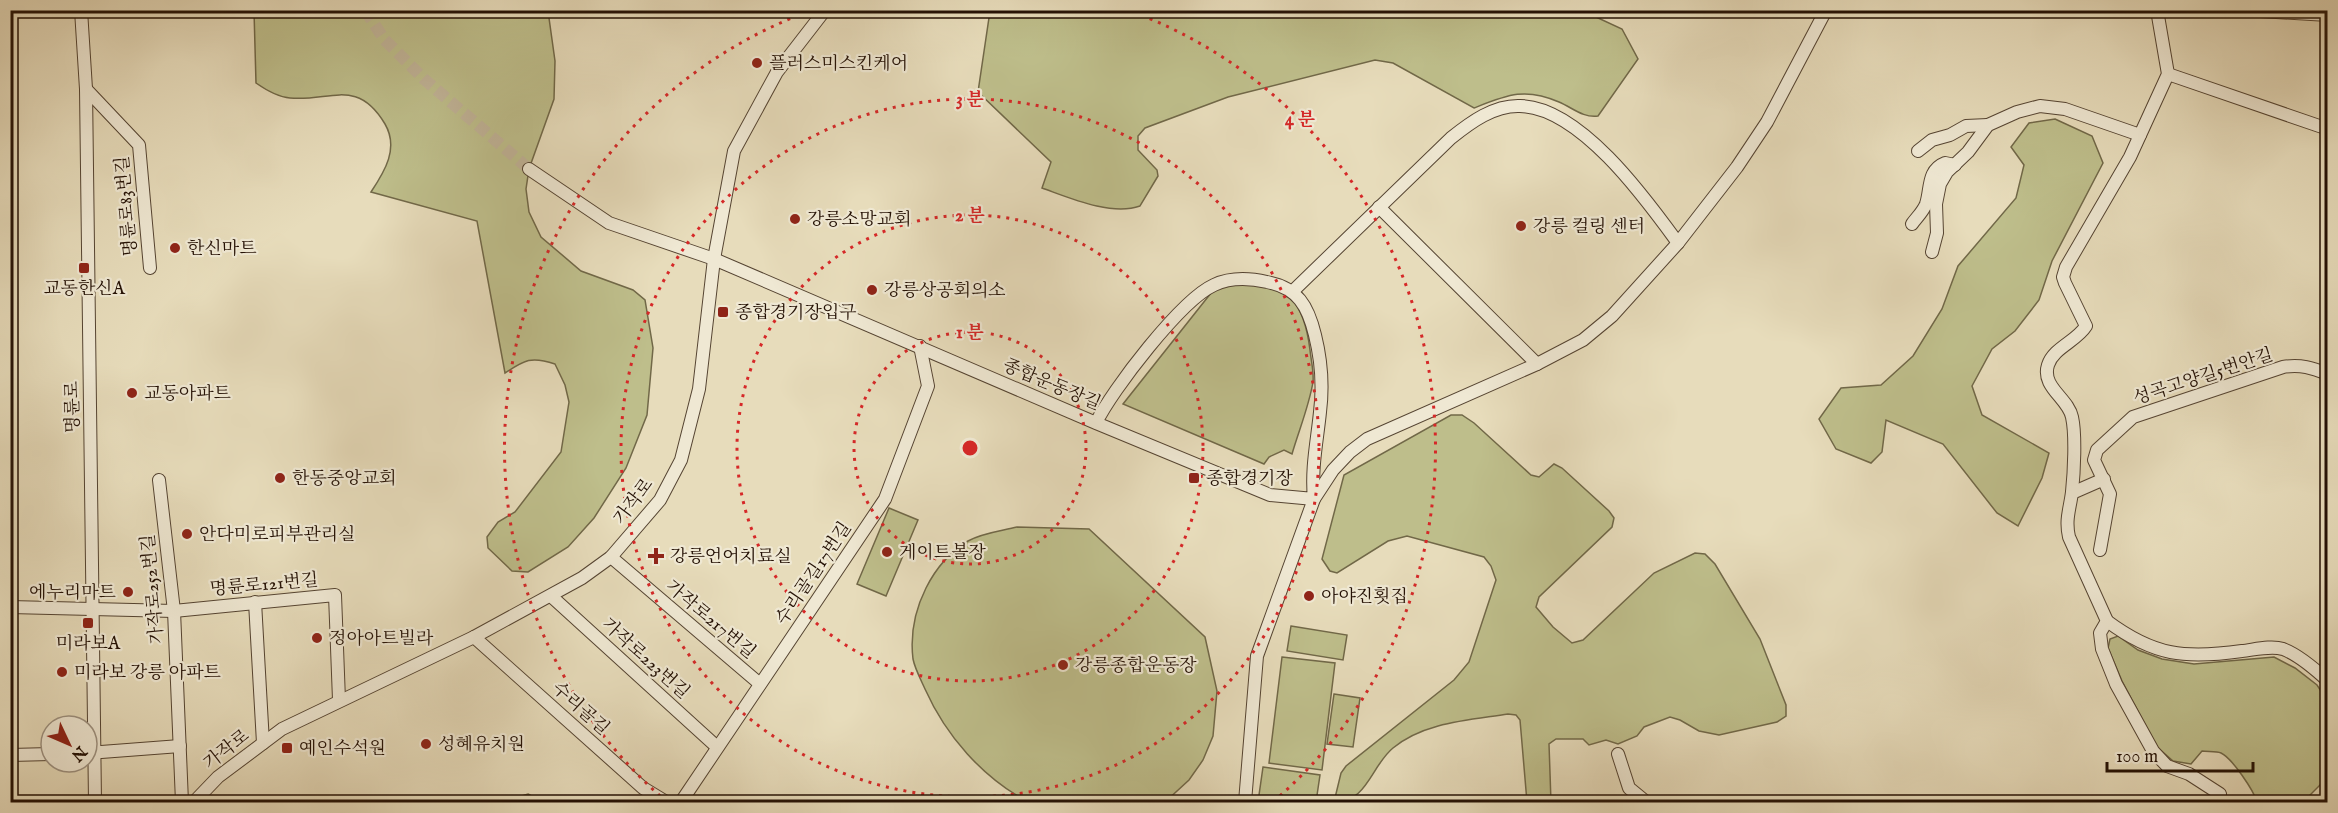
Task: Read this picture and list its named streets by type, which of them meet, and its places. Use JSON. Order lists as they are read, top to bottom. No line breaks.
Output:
{"streets":{"street":["명륜로83번길","성곡고양길5번안길","종합운동장길","명륜로","가작로","수리골길17번길","명륜로121번길","가작로252번길","가작로217번길","가작로223번길","수리골길"]},"crossings":[["명륜로83번길","명륜로"],["종합운동장길","가작로"],["종합운동장길","수리골길17번길"],["명륜로","명륜로121번길"],["가작로","명륜로121번길"],["가작로","가작로217번길"],["가작로","가작로223번길"],["가작로","수리골길"],["수리골길17번길","가작로217번길"],["수리골길17번길","가작로223번길"],["명륜로121번길","가작로252번길"]],"places":{"other":["플러스미스킨케어","강릉소망교회","강릉 컬링 센터","한신마트","강릉상공회의소","교동아파트","한동중앙교회","안다미로피부관리실","게이트볼장","에누리마트","아야진횟집","정아아트빌라","강릉종합운동장","미라보 강릉 아파트","성혜유치원"],"transit":["교동한신A","종합경기장입구","종합경기장","미라보A","예인수석원"],"health":["강릉언어치료실"]},"scale_bar":"100 m","north":"bottom right","rings":["3 분","4 분","2 분","1 분"]}
